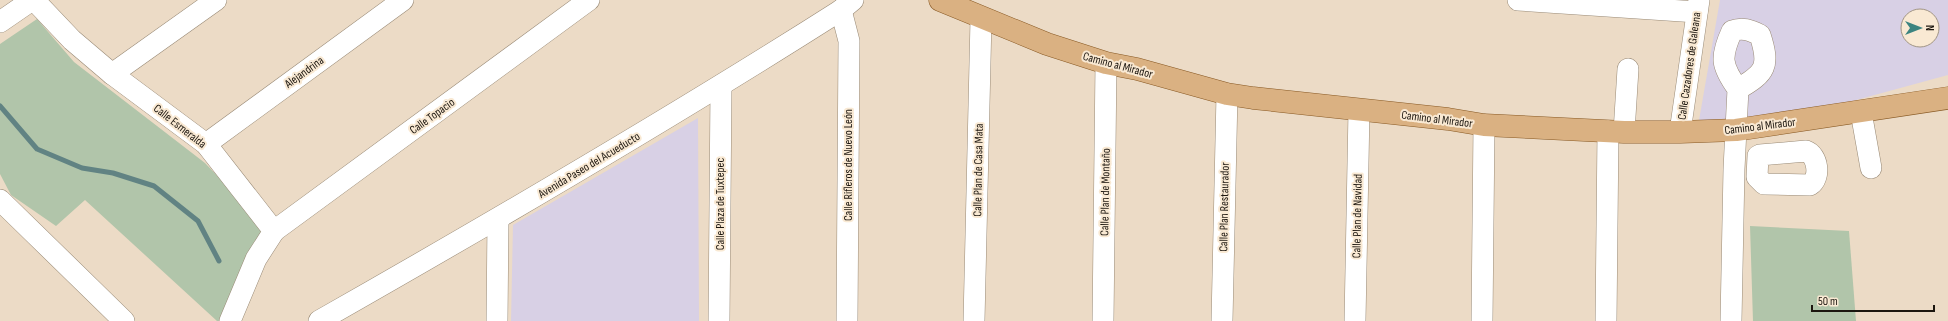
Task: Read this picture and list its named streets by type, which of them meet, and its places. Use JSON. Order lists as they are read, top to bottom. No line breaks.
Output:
{"streets":{"main road":["Camino al Mirador"],"street":["Calle Cazadores de Galeana","Alejandrina","Calle Topacio","Calle Esmeralda","Avenida Paseo del Acueducto","Calle Rifleros de Nuevo León","Calle Plan de Casa Mata","Calle Plan de Montaño","Calle Plaza de Tuxtepec","Calle Plan Restaurador","Calle Plan de Navidad"]},"crossings":[["Camino al Mirador","Calle Cazadores de Galeana"],["Camino al Mirador","Calle Plan de Casa Mata"],["Camino al Mirador","Calle Plan de Montaño"],["Camino al Mirador","Calle Plan Restaurador"],["Camino al Mirador","Calle Plan de Navidad"],["Alejandrina","Calle Esmeralda"],["Calle Topacio","Calle Esmeralda"],["Avenida Paseo del Acueducto","Calle Rifleros de Nuevo León"],["Avenida Paseo del Acueducto","Calle Plaza de Tuxtepec"]],"scale_bar":"50 m","north":"right"}
